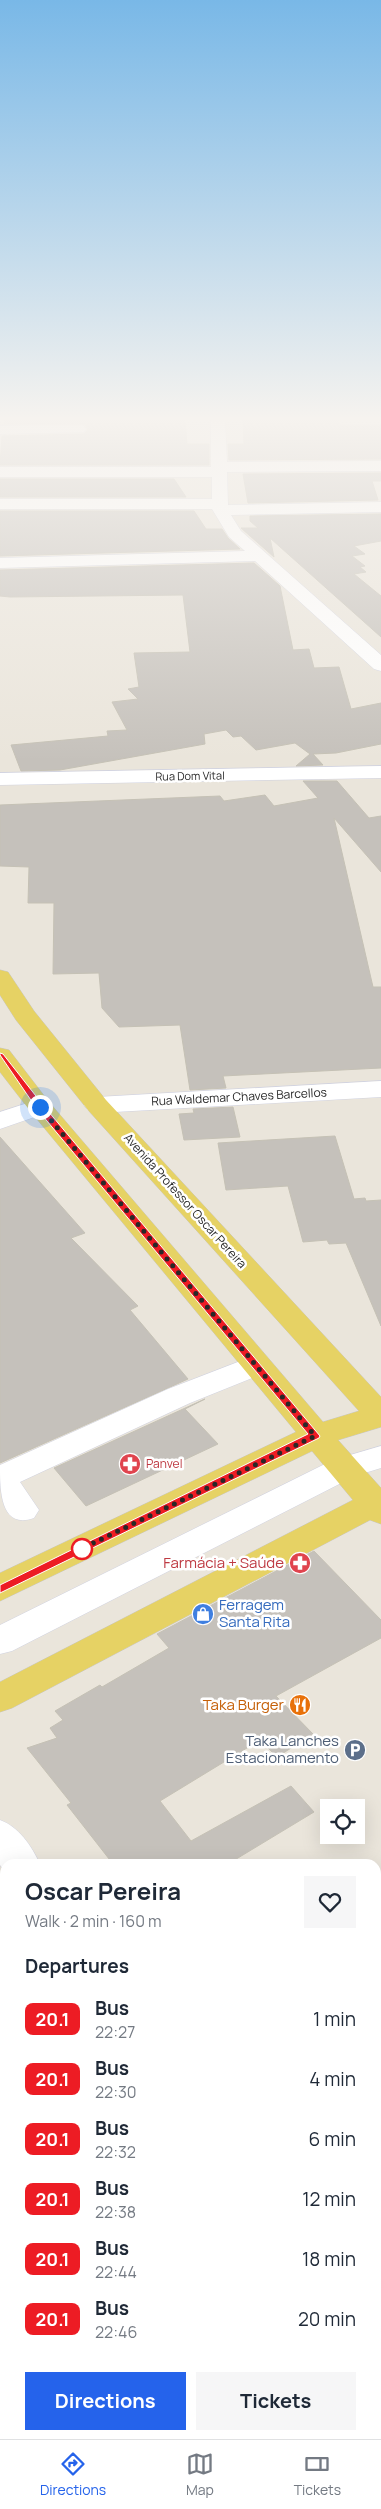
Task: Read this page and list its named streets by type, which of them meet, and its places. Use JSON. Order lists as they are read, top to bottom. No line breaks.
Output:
{"streets":{"main road":["Avenida Professor Oscar Pereira"],"street":["Rua Dom Vital","Rua Waldemar Chaves Barcellos"]},"crossings":[["Rua Waldemar Chaves Barcellos","Avenida Professor Oscar Pereira"]],"places":{"pharmacy":["Panvel","Farmácia + Saúde"],"shop":["Ferragem Santa Rita"],"restaurant":["Taka Burger"],"parking":["Taka Lanches Estacionamento"]},"lines":["bus line 20.1"],"page":{"heading":[["Oscar Pereira","Walk · 2 min · 160 m"],"Departures"],"list":[{"mark":"20.1","name":"Bus","note":"22:27","value":"1 min"},{"mark":"20.1","name":"Bus","note":"22:30","value":"4 min"},{"mark":"20.1","name":"Bus","note":"22:32","value":"6 min"},{"mark":"20.1","name":"Bus","note":"22:38","value":"12 min"},{"mark":"20.1","name":"Bus","note":"22:44","value":"18 min"},{"mark":"20.1","name":"Bus","note":"22:46","value":"20 min"}],"buttons":["Directions","Tickets"],"tabs":["Directions","Map","Tickets"]}}
